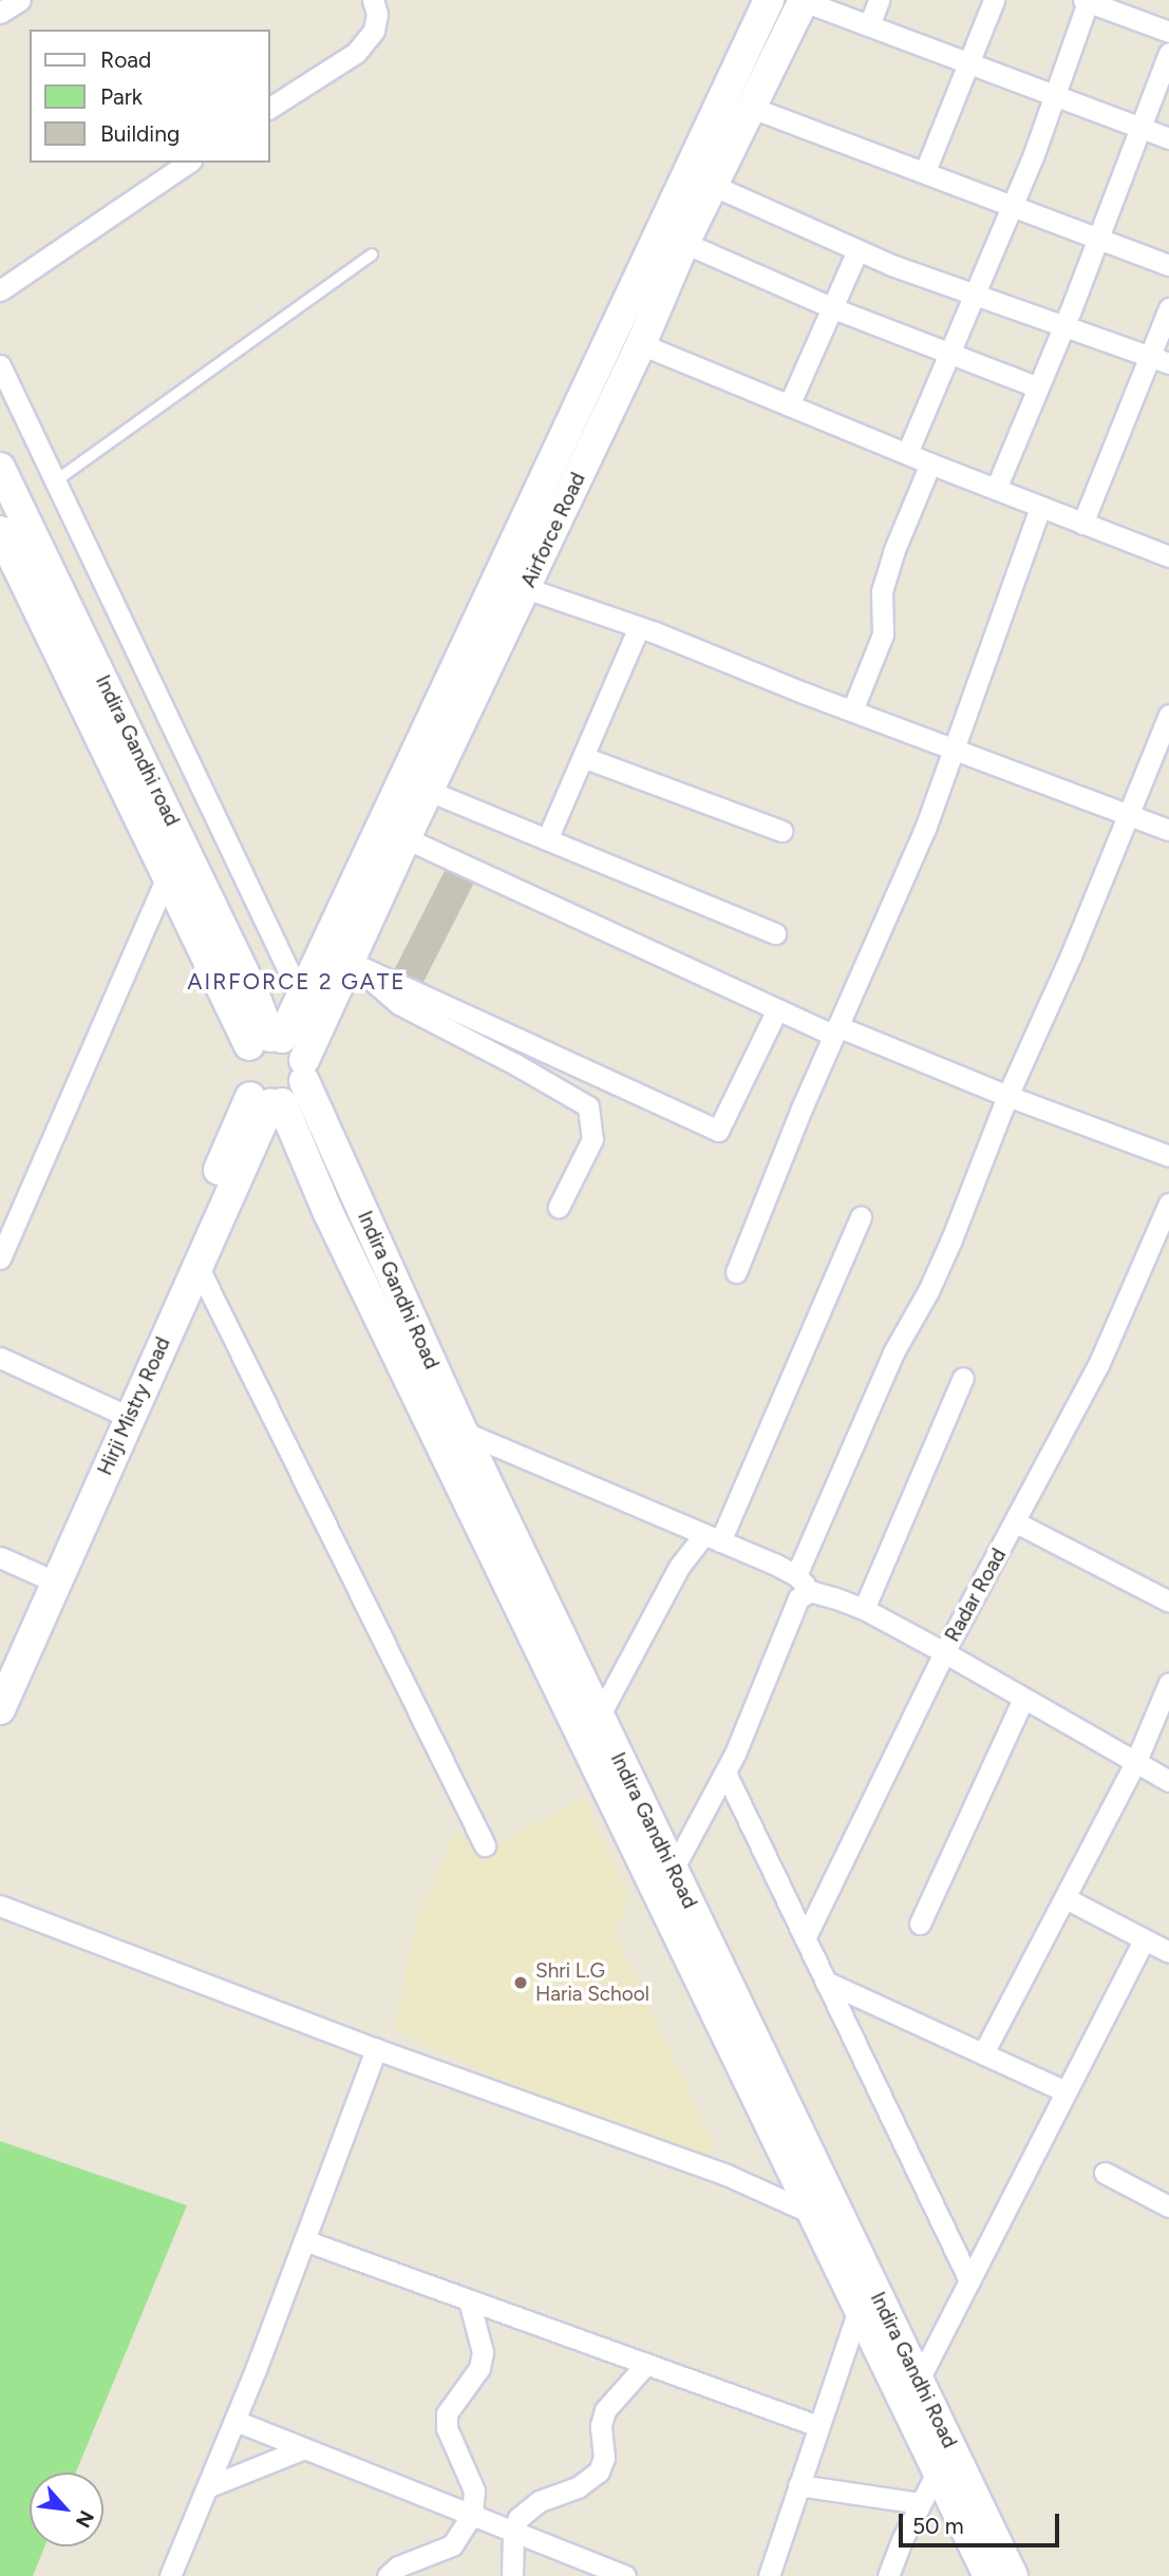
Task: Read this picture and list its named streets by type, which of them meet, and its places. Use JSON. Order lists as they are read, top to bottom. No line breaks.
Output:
{"streets":{"main road":["Airforce Road","Indira Gandhi road","Indira Gandhi Road","Hirji Mistry Road"],"street":["Radar Road"]},"crossings":[["Airforce Road","Indira Gandhi road"],["Airforce Road","Indira Gandhi Road"],["Airforce Road","Hirji Mistry Road"],["Indira Gandhi road","Indira Gandhi Road"],["Indira Gandhi road","Hirji Mistry Road"],["Indira Gandhi Road","Hirji Mistry Road"]],"districts":["AIRFORCE 2 GATE"],"places":["Shri L.G Haria School"],"legend":["Road","Park","Building"],"scale_bar":"50 m","north":"bottom right"}
